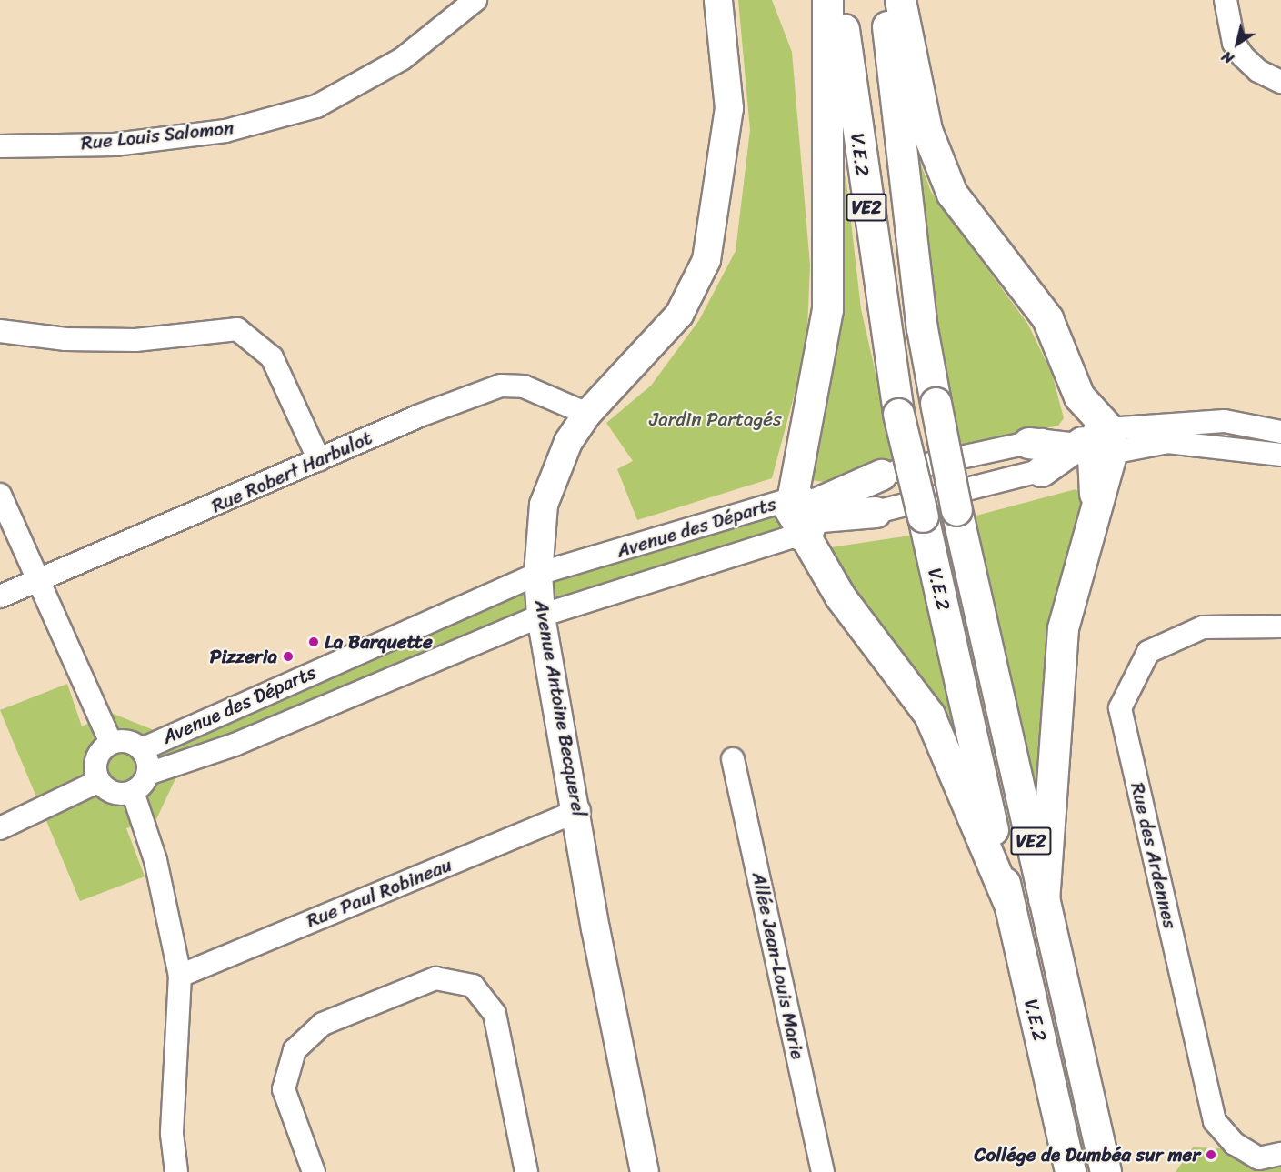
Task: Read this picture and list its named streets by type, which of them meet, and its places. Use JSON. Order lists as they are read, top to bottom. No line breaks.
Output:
{"streets":{"highway":["V.E.2","VE2"],"street":["Rue Louis Salomon","Rue Robert Harbulot","Avenue des Départs","Avenue Antoine Becquerel","Rue des Ardennes","Rue Paul Robineau","Allée Jean-Louis Marie"]},"crossings":[["Rue Robert Harbulot","Avenue Antoine Becquerel"],["Avenue des Départs","Avenue Antoine Becquerel"],["Avenue Antoine Becquerel","Rue Paul Robineau"]],"parks":["Jardin Partagés"],"places":["La Barquette","Pizzeria","Collége de Dumbéa sur mer"],"north":"bottom left"}
